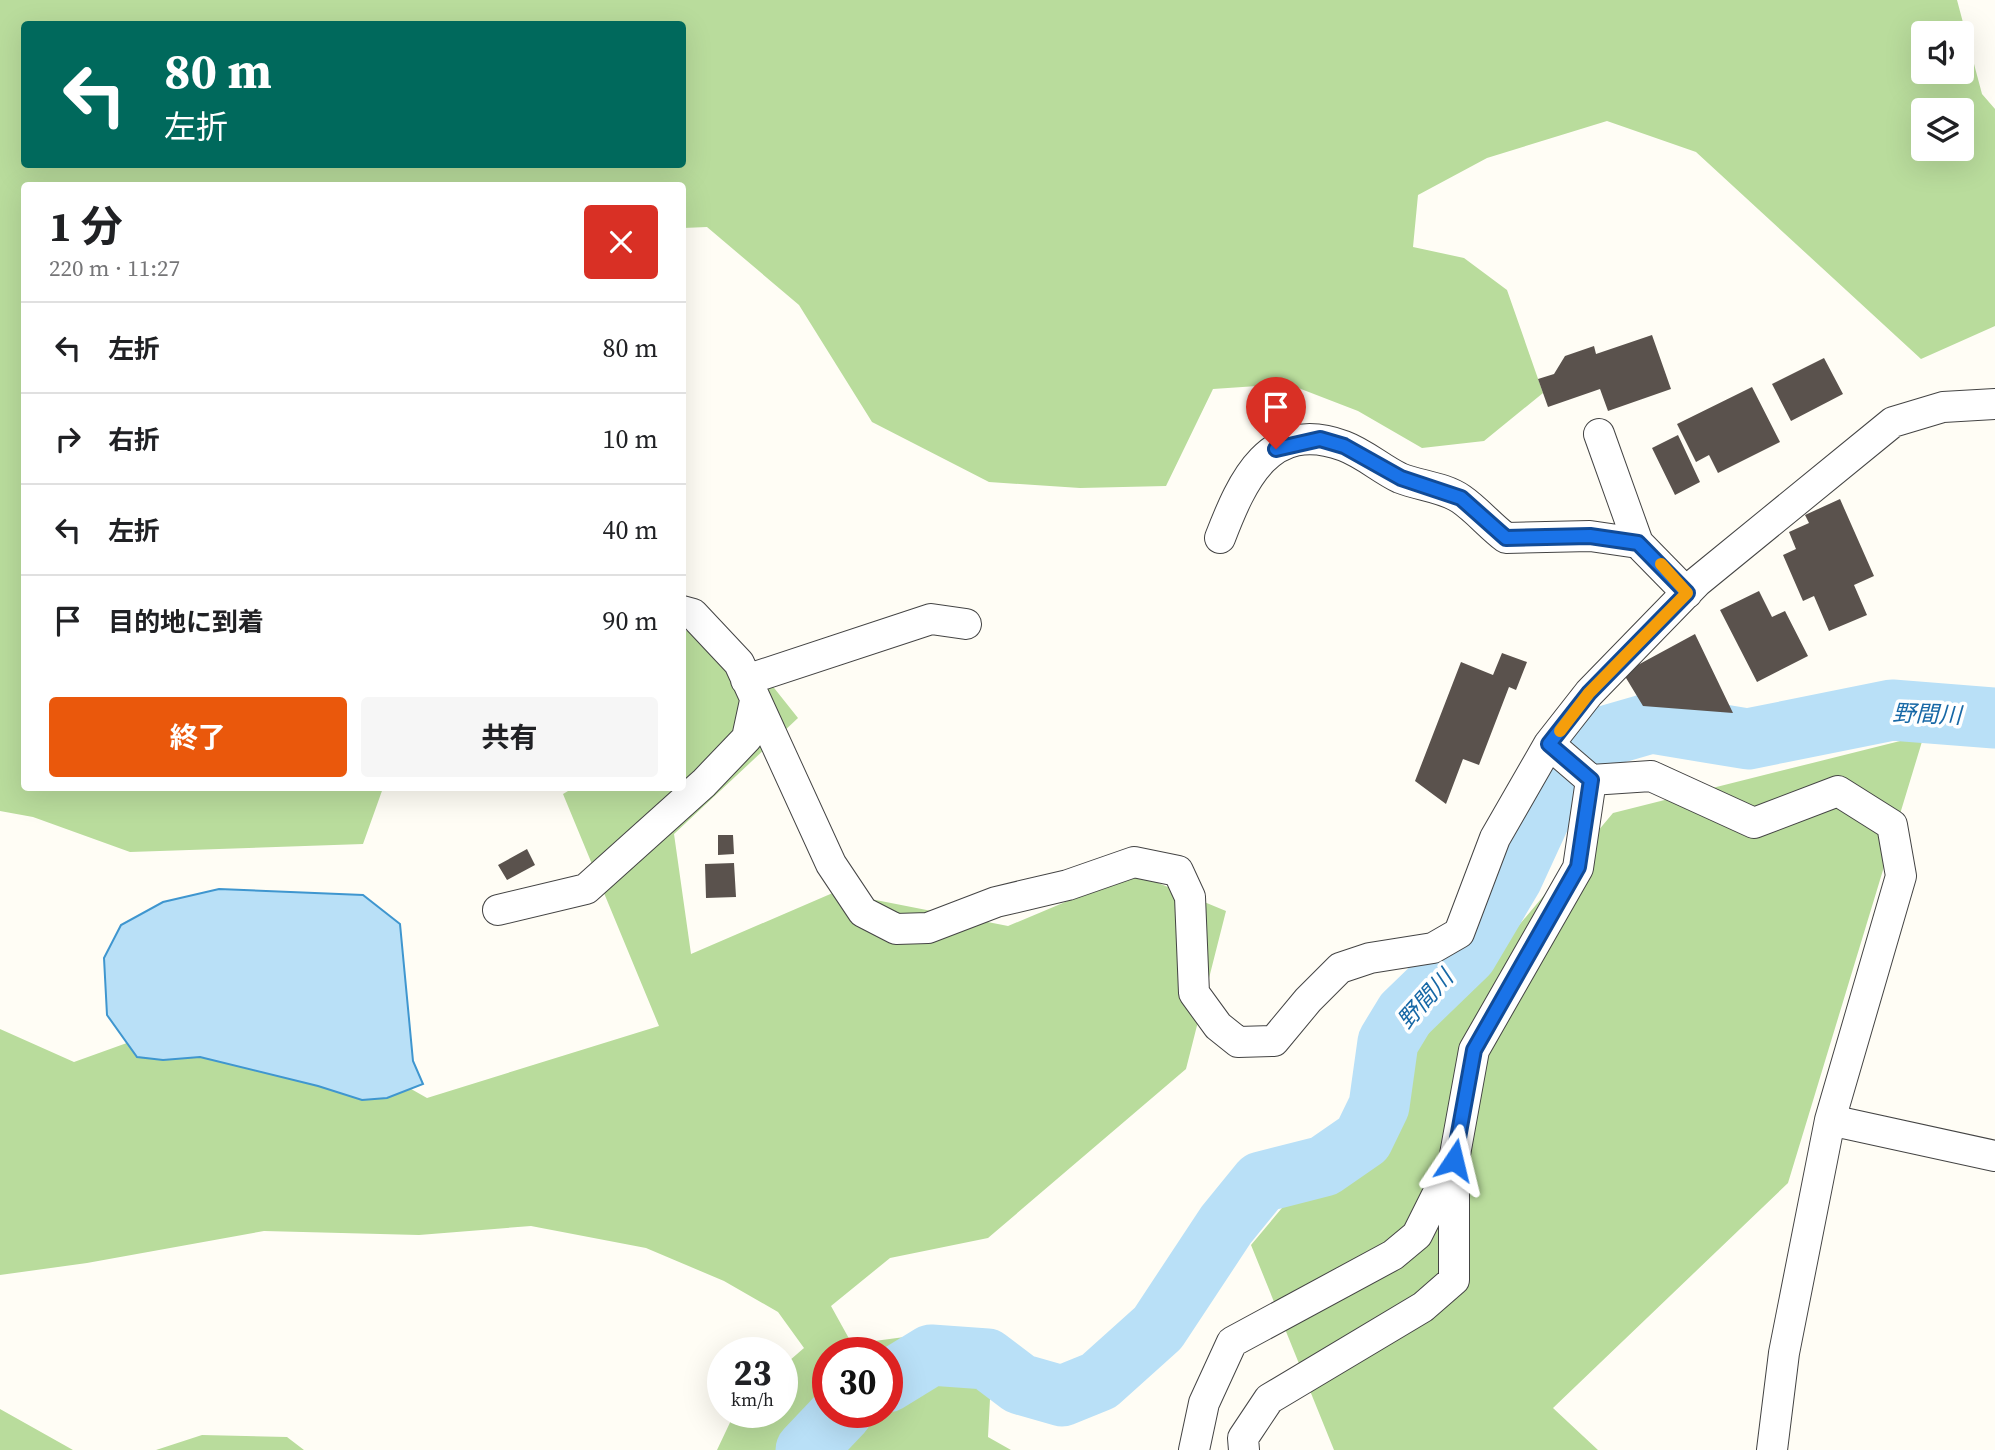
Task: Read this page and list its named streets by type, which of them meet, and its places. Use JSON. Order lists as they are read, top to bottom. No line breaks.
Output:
{"water":["野間川"],"page":{"turn":["80 m","左折"],"heading":["1 分","220 m · 11:27"],"list":[{"name":"左折","value":"80 m"},{"name":"右折","value":"10 m"},{"name":"左折","value":"40 m"},{"name":"目的地に到着","value":"90 m"}],"buttons":["終了","共有"],"speed":"23 km/h","limit":"30"}}
